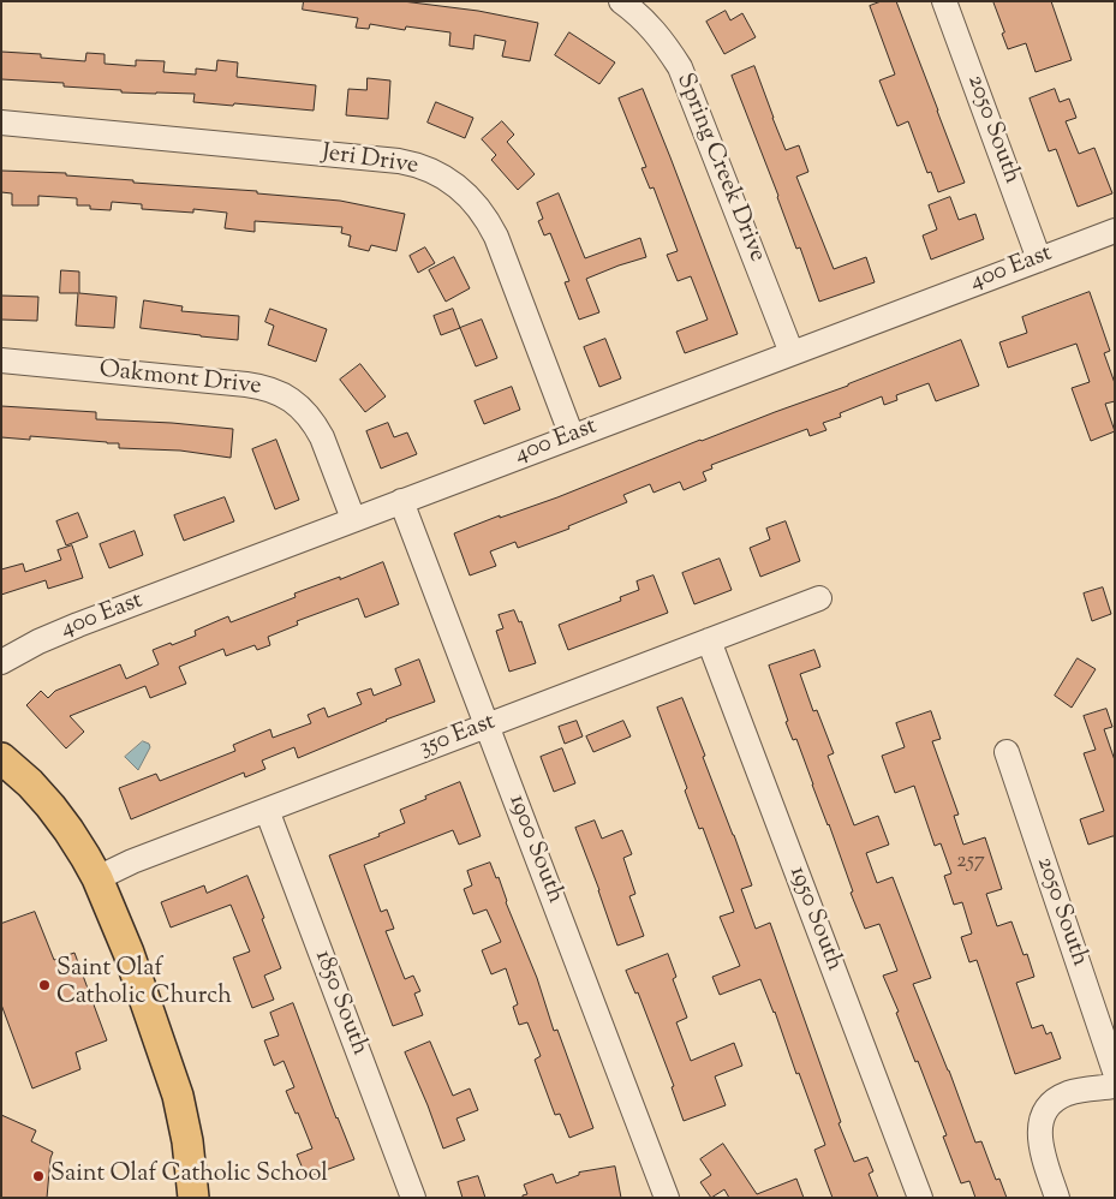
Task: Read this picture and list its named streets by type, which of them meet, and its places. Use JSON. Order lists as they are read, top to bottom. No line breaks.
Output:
{"streets":{"street":["2050 South","Jeri Drive","Spring Creek Drive","400 East","Oakmont Drive","350 East","1900 South","1950 South","1850 South"]},"crossings":[["2050 South","400 East"],["Jeri Drive","400 East"],["Spring Creek Drive","400 East"],["400 East","Oakmont Drive"],["400 East","1900 South"],["350 East","1900 South"],["350 East","1950 South"],["350 East","1850 South"]],"places":["Saint Olaf Catholic Church","Saint Olaf Catholic School"],"house_numbers":["257"]}
